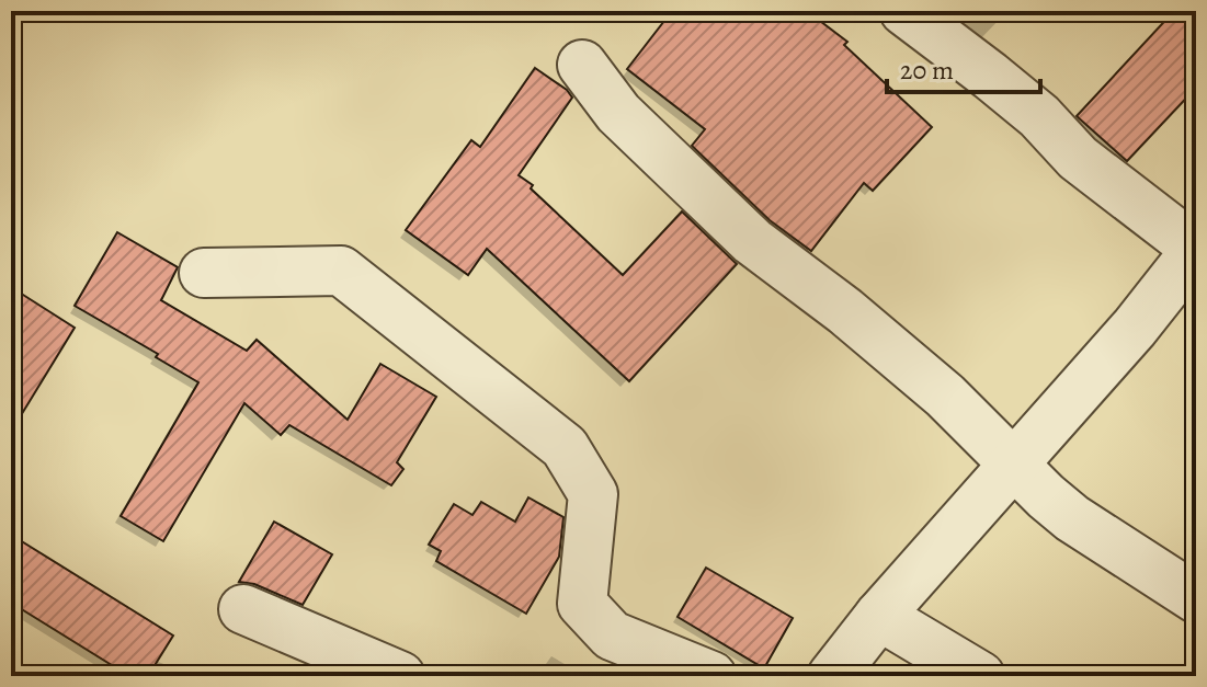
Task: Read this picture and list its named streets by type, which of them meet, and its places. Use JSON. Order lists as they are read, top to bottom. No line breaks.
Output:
{"scale_bar":"20 m"}
